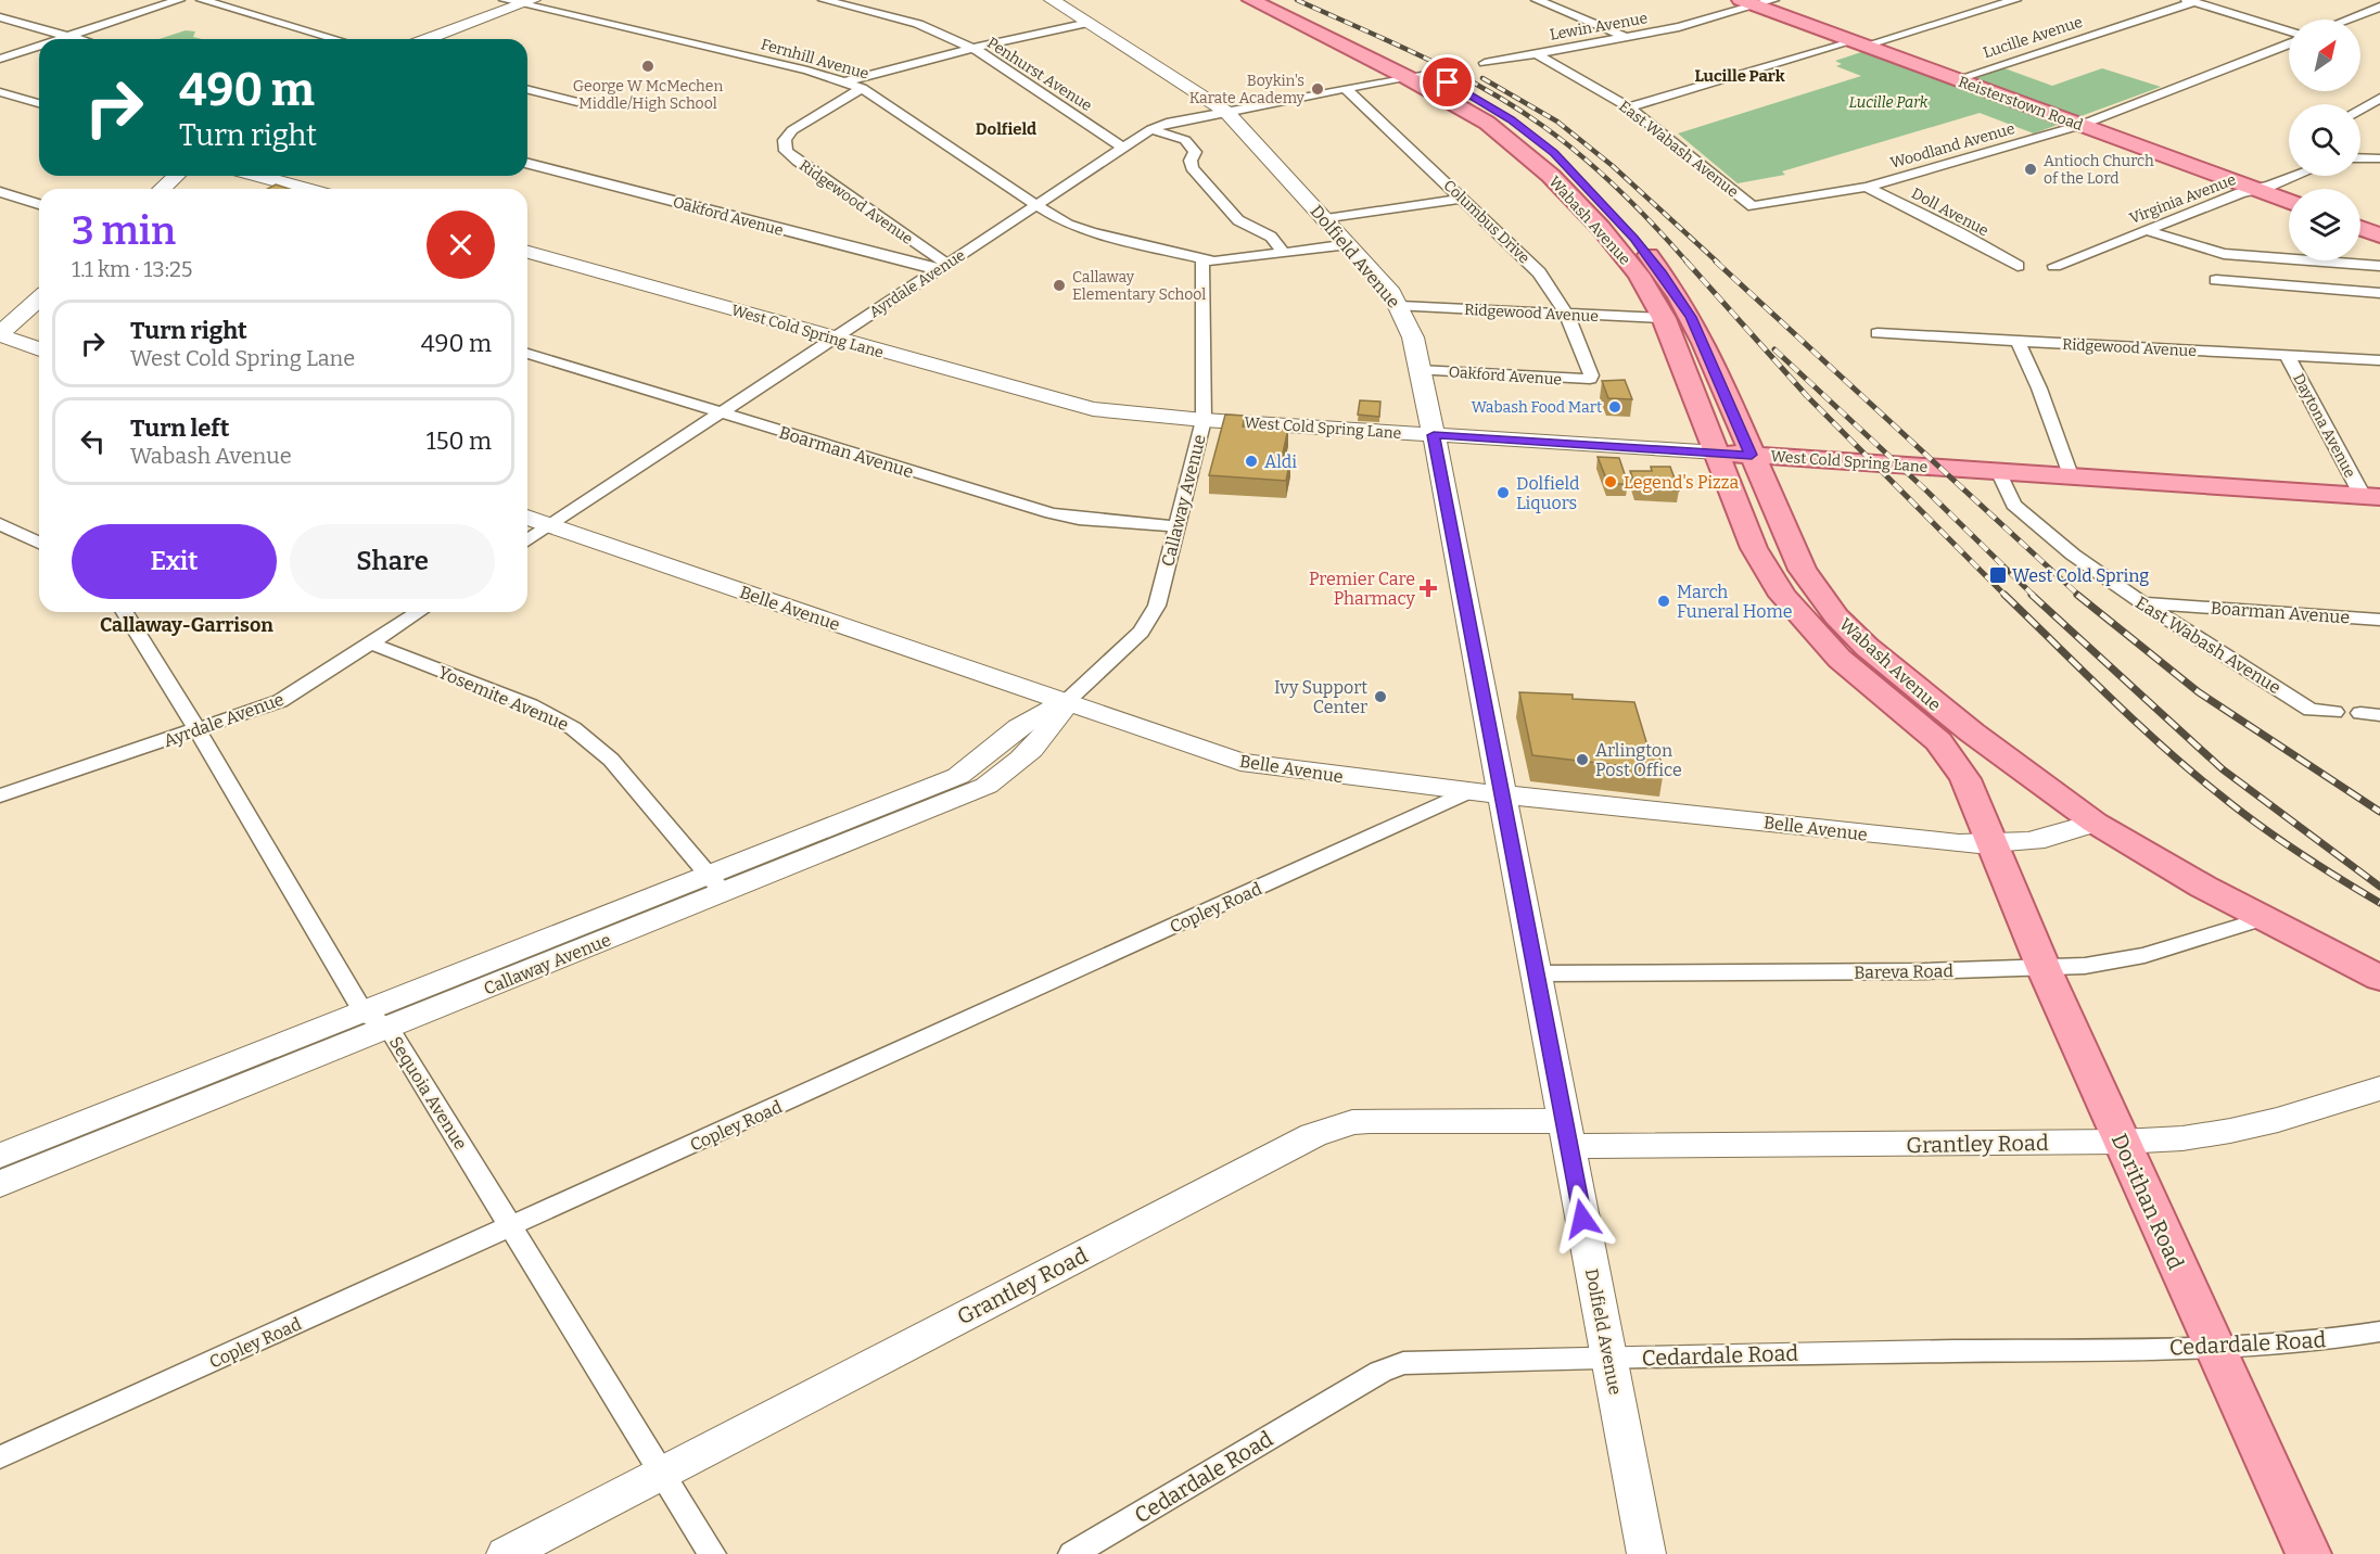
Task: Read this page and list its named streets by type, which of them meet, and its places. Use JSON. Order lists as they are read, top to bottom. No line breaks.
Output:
{"streets":{"main road":["Reisterstown Road","Wabash Avenue","West Cold Spring Lane","Dorithan Road"],"street":["Lewin Avenue","Lucille Avenue","Fernhill Avenue","Penhurst Avenue","Woodland Avenue","East Wabash Avenue","Virginia Avenue","Ridgewood Avenue","Doll Avenue","Oakford Avenue","Columbus Drive","Dolfield Avenue","Ayrdale Avenue","Daytona Avenue","Boarman Avenue","Callaway Avenue","Belle Avenue","Yosemite Avenue","Copley Road","Bareva Road","Sequoia Avenue","Grantley Road","Cedardale Road"]},"crossings":[["Lewin Avenue","Reisterstown Road"],["Lewin Avenue","East Wabash Avenue"],["Lucille Avenue","Reisterstown Road"],["Fernhill Avenue","Ridgewood Avenue"],["Fernhill Avenue","Dolfield Avenue"],["Fernhill Avenue","Ayrdale Avenue"],["Fernhill Avenue","Callaway Avenue"],["Penhurst Avenue","Ayrdale Avenue"],["Reisterstown Road","Woodland Avenue"],["Reisterstown Road","Virginia Avenue"],["Woodland Avenue","East Wabash Avenue"],["Woodland Avenue","Doll Avenue"],["East Wabash Avenue","West Cold Spring Lane"],["East Wabash Avenue","Boarman Avenue"],["Ridgewood Avenue","Oakford Avenue"],["Ridgewood Avenue","Wabash Avenue"],["Ridgewood Avenue","Columbus Drive"],["Ridgewood Avenue","Dolfield Avenue"],["Ridgewood Avenue","Ayrdale Avenue"],["Ridgewood Avenue","Daytona Avenue"],["Oakford Avenue","Columbus Drive"],["Oakford Avenue","Dolfield Avenue"],["Oakford Avenue","Ayrdale Avenue"],["Wabash Avenue","West Cold Spring Lane"],["Wabash Avenue","Belle Avenue"],["Wabash Avenue","Bareva Road"],["Wabash Avenue","Dorithan Road"],["Dolfield Avenue","Ayrdale Avenue"],["Dolfield Avenue","West Cold Spring Lane"],["Dolfield Avenue","Belle Avenue"],["Dolfield Avenue","Copley Road"],["Dolfield Avenue","Bareva Road"],["Dolfield Avenue","Grantley Road"],["Dolfield Avenue","Cedardale Road"],["Ayrdale Avenue","West Cold Spring Lane"],["Ayrdale Avenue","Boarman Avenue"],["Ayrdale Avenue","Belle Avenue"],["Ayrdale Avenue","Yosemite Avenue"],["Ayrdale Avenue","Sequoia Avenue"],["West Cold Spring Lane","Daytona Avenue"],["West Cold Spring Lane","Callaway Avenue"],["Boarman Avenue","Callaway Avenue"],["Callaway Avenue","Belle Avenue"],["Callaway Avenue","Yosemite Avenue"],["Callaway Avenue","Sequoia Avenue"],["Belle Avenue","Copley Road"],["Belle Avenue","Dorithan Road"],["Copley Road","Sequoia Avenue"],["Bareva Road","Dorithan Road"],["Sequoia Avenue","Grantley Road"],["Grantley Road","Dorithan Road"],["Dorithan Road","Cedardale Road"]],"districts":["Lucille Park","Dolfield","Callaway-Garrison"],"parks":["Lucille Park"],"places":{"other":["George W McMechen Middle/High School","Boykin's Karate Academy","Antioch Church of the Lord","Callaway Elementary School","Wabash Food Mart","Aldi","Legend's Pizza","Dolfield Liquors","March Funeral Home","Ivy Support Center","Arlington Post Office"],"transit":["West Cold Spring"],"health":["Premier Care Pharmacy"]},"north":"top right","page":{"turn":["490 m","Turn right"],"heading":["3 min","1.1 km · 13:25"],"list":[{"name":"Turn right","note":"West Cold Spring Lane","value":"490 m"},{"name":"Turn left","note":"Wabash Avenue","value":"150 m"}],"buttons":["Exit","Share"]}}
